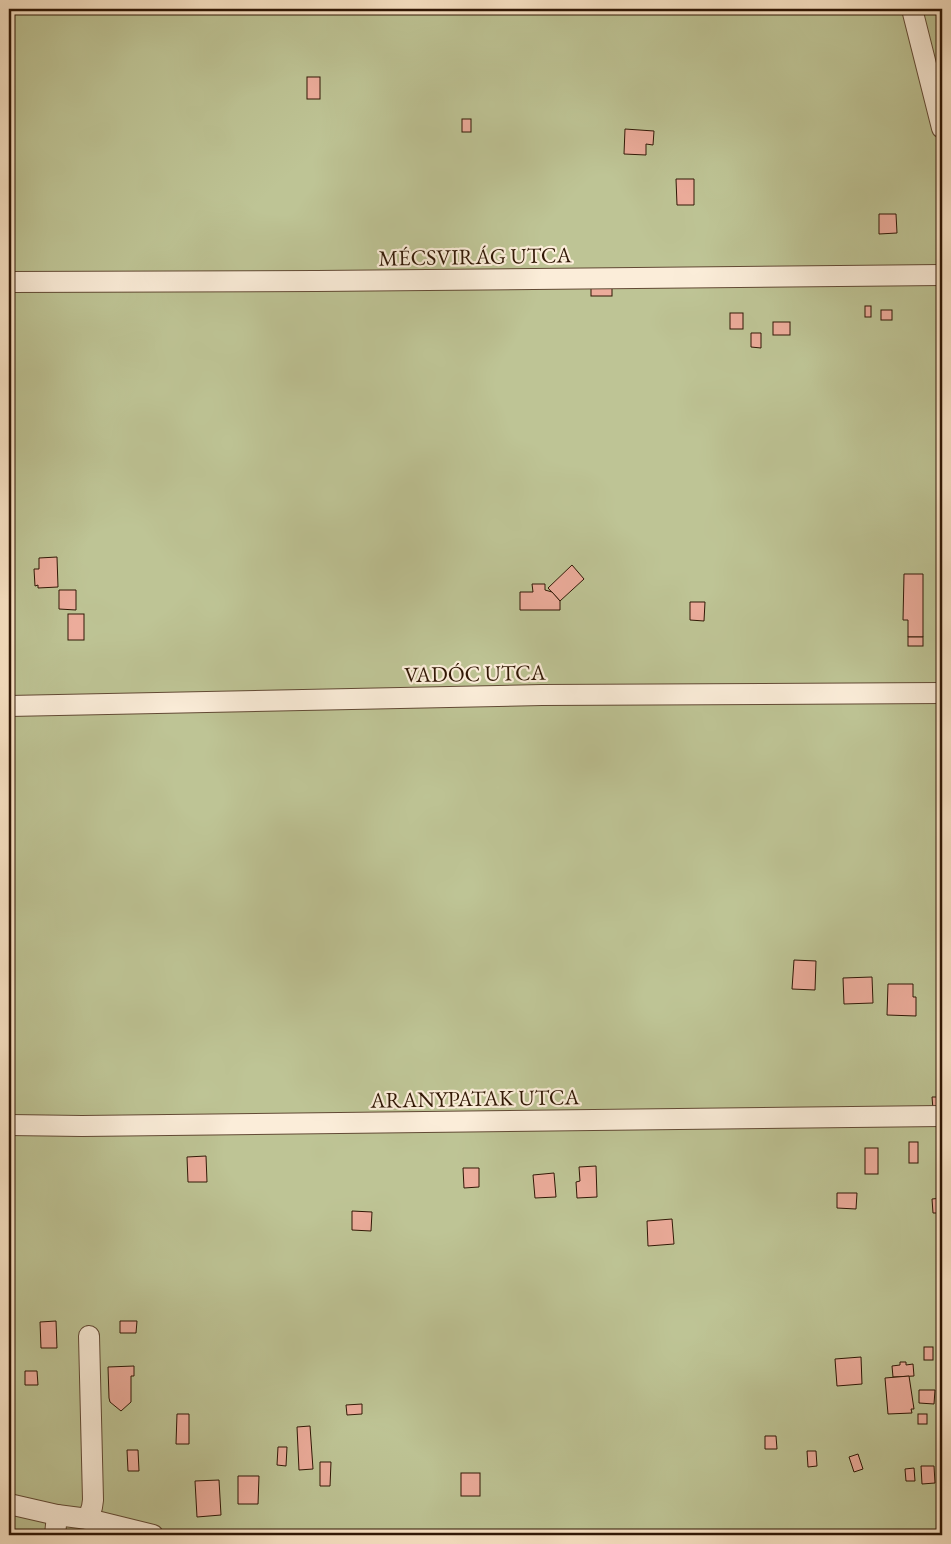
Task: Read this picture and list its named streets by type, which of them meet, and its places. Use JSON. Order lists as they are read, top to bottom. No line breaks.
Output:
{"streets":{"street":["MÉCSVIRÁG UTCA","VADÓC UTCA","ARANYPATAK UTCA"]}}
